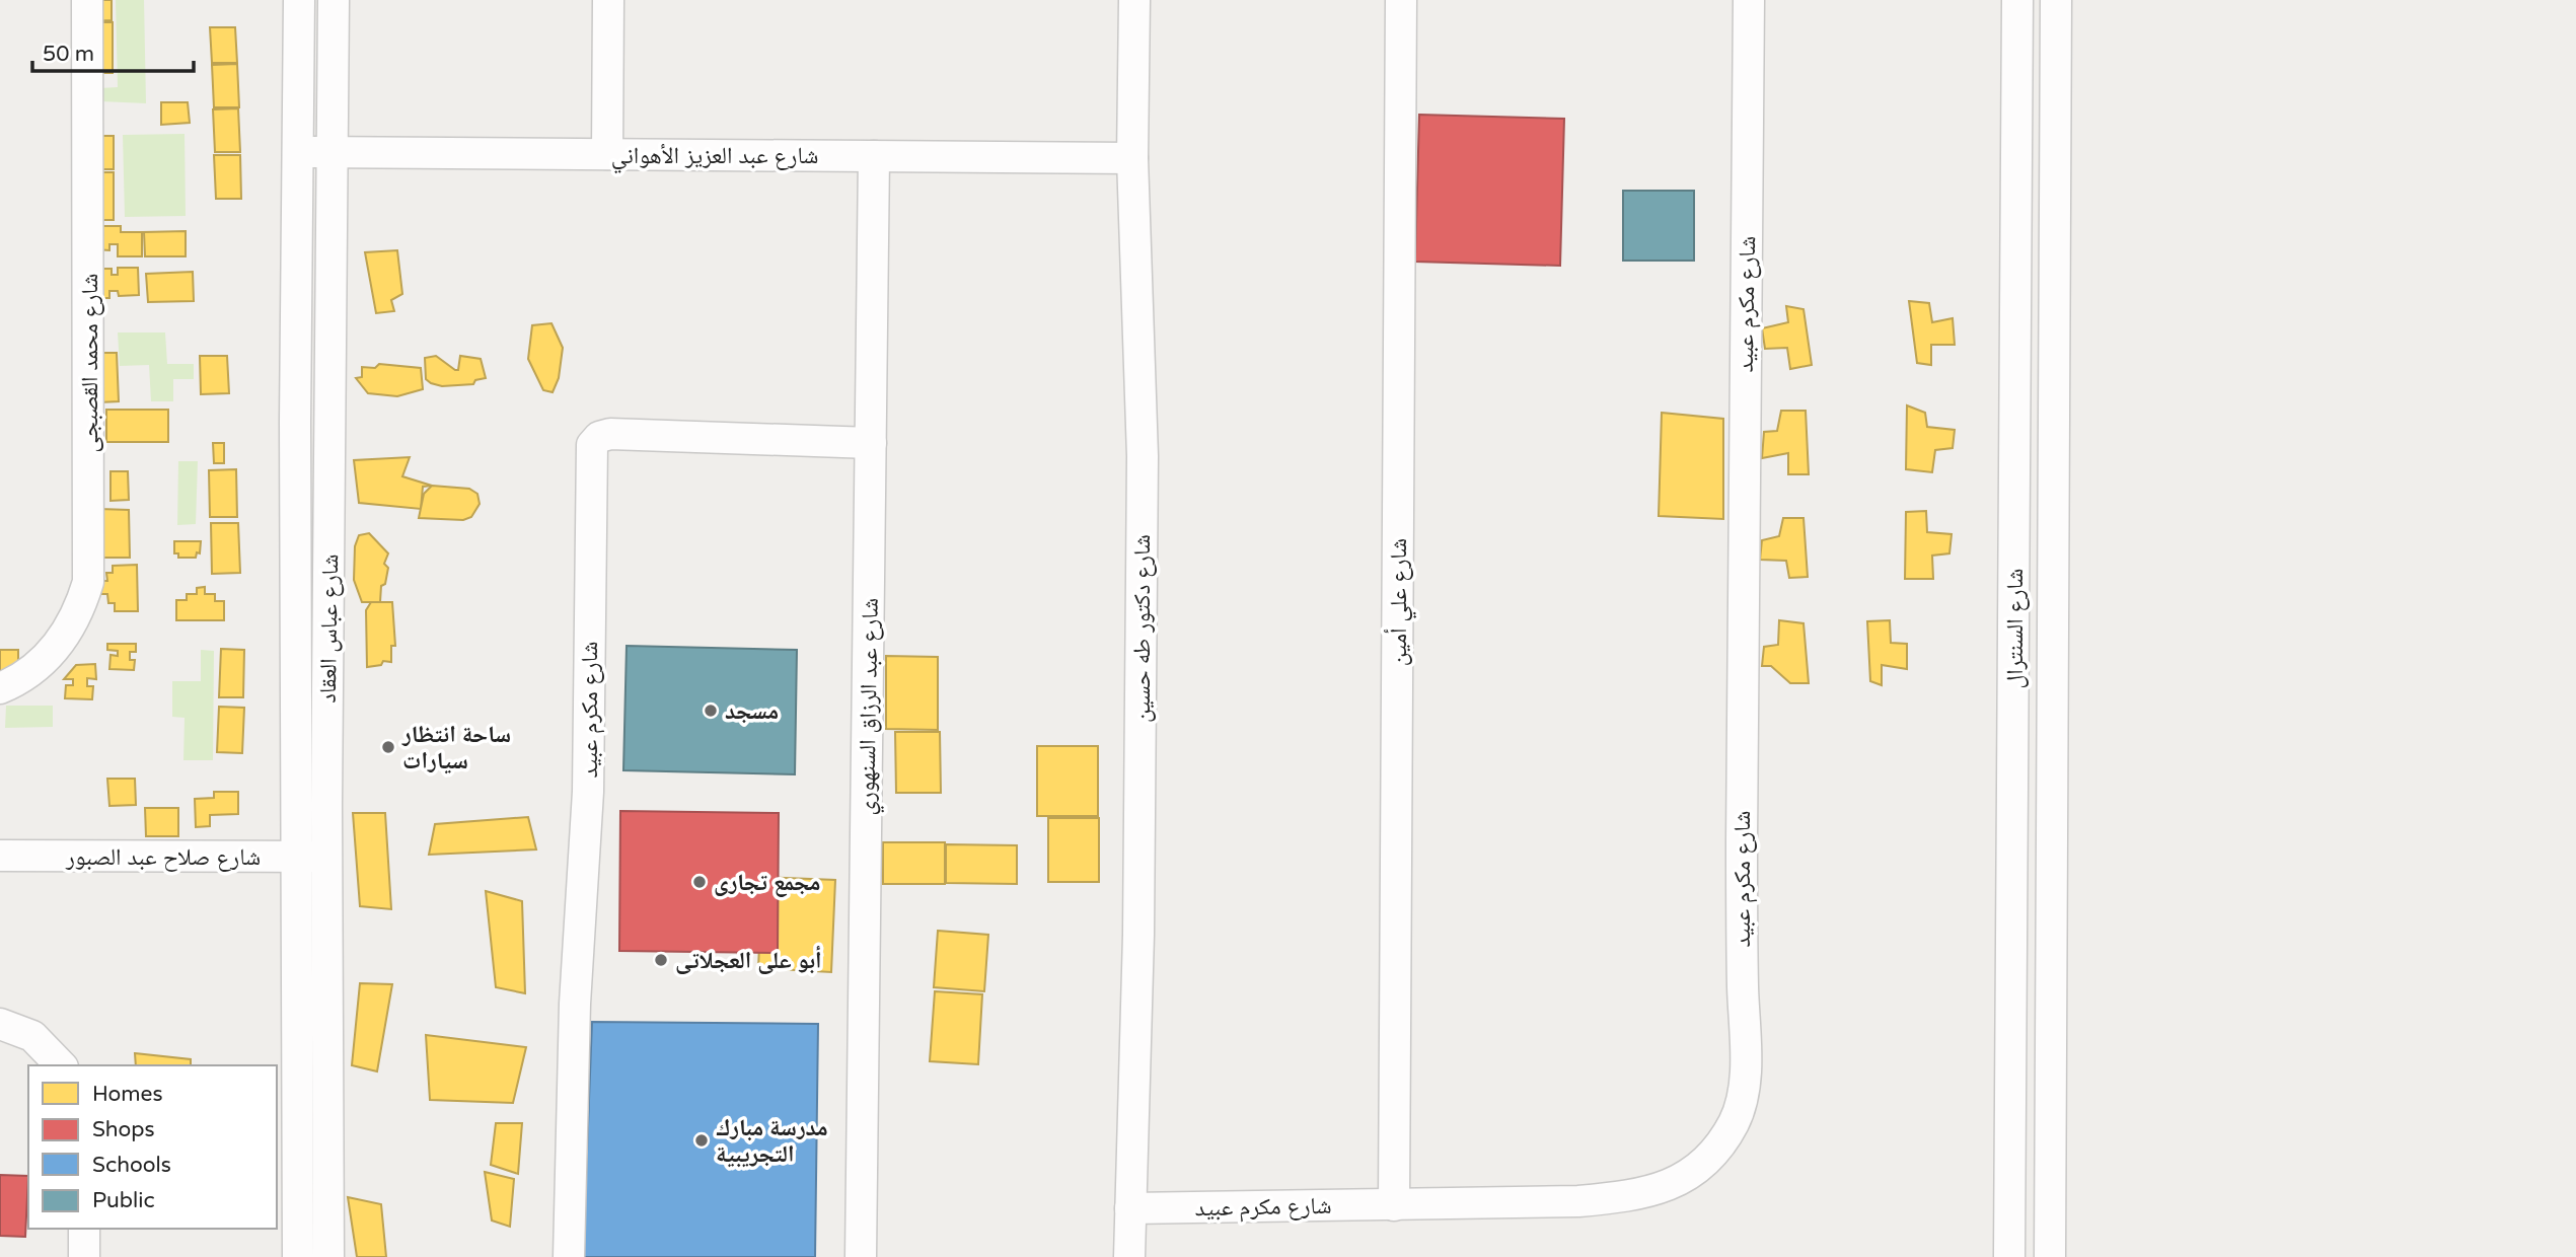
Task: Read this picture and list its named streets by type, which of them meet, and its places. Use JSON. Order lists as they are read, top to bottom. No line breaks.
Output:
{"streets":{"street":["شارع عبد العزيز الأهواني","شارع مكرم عبيد","شارع محمد القصبجى","شارع علي أمين","شارع عباس العقاد","شارع دكتور طه حسين","شارع السنترال","شارع عبد الرزاق السنهوري","شارع صلاح عبد الصبور"]},"crossings":[["شارع عبد العزيز الأهواني","شارع عباس العقاد"],["شارع عبد العزيز الأهواني","شارع دكتور طه حسين"],["شارع عبد العزيز الأهواني","شارع عبد الرزاق السنهوري"],["شارع مكرم عبيد","شارع علي أمين"],["شارع مكرم عبيد","شارع دكتور طه حسين"],["شارع مكرم عبيد","شارع عبد الرزاق السنهوري"],["شارع عباس العقاد","شارع صلاح عبد الصبور"]],"places":["مسجد","ساحة انتظار سيارات","مجمع تجارى","أبو على العجلاتى","مدرسة مبارك التجريبية"],"legend":["Homes","Shops","Schools","Public"],"scale_bar":"50 m"}
